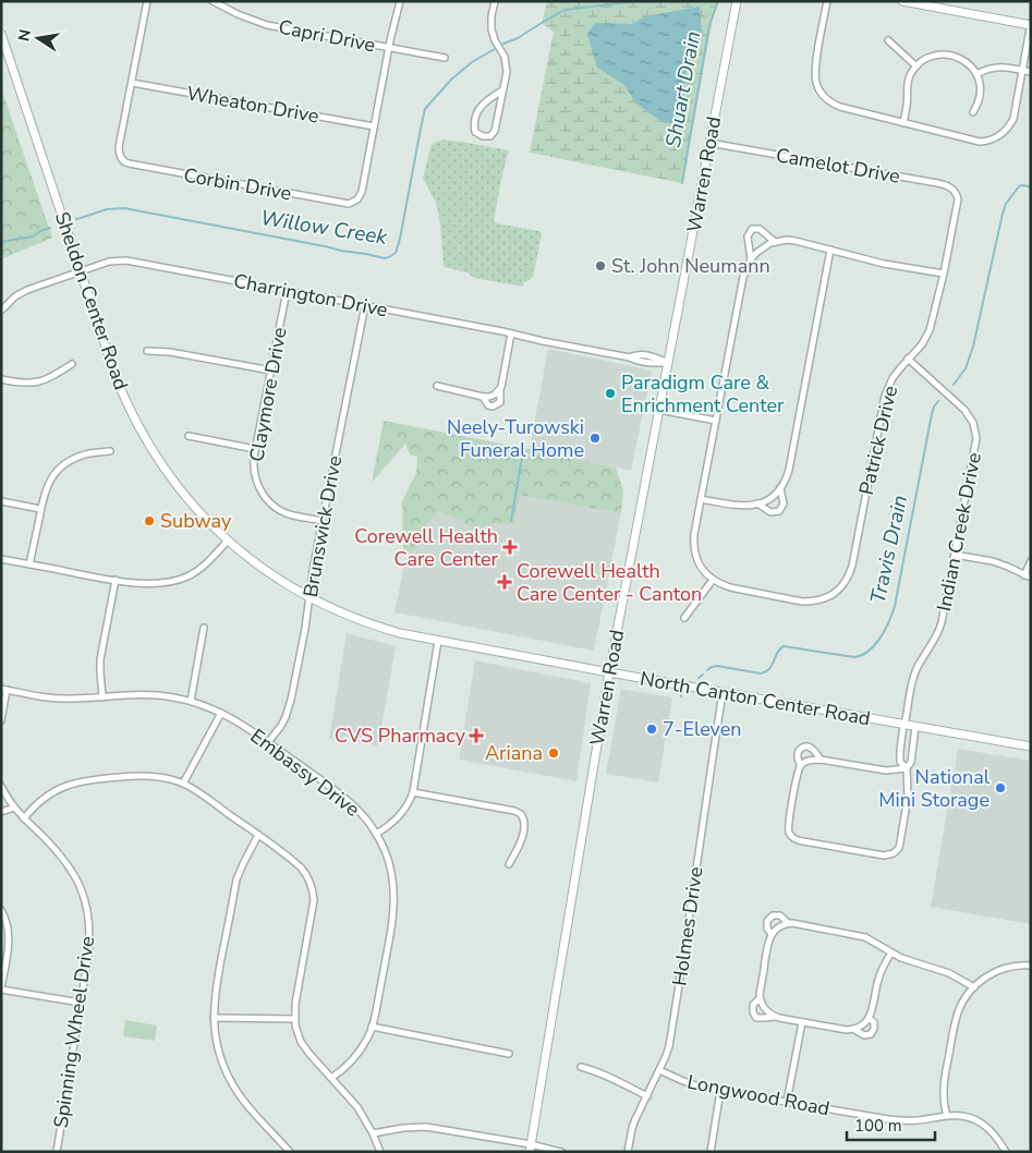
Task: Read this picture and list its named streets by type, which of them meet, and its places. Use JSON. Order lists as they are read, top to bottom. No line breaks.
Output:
{"streets":{"main road":["Warren Road","Sheldon Center Road","North Canton Center Road"],"street":["Capri Drive","Wheaton Drive","Camelot Drive","Corbin Drive","Charrington Drive","Claymore Drive","Patrick Drive","Brunswick Drive","Indian Creek Drive","Embassy Drive","Holmes Drive","Spinning Wheel Drive","Longwood Road"]},"crossings":[["Wheaton Drive","Corbin Drive"],["Camelot Drive","Warren Road"],["Camelot Drive","Patrick Drive"],["Warren Road","Charrington Drive"],["Warren Road","North Canton Center Road"],["Charrington Drive","Sheldon Center Road"],["Charrington Drive","Claymore Drive"],["Charrington Drive","Brunswick Drive"],["Sheldon Center Road","North Canton Center Road"],["Claymore Drive","Brunswick Drive"],["Patrick Drive","Indian Creek Drive"],["Brunswick Drive","North Canton Center Road"],["Brunswick Drive","Embassy Drive"],["Indian Creek Drive","North Canton Center Road"],["North Canton Center Road","Holmes Drive"],["Holmes Drive","Longwood Road"]],"water":["Shuart Drain","Willow Creek","Travis Drain"],"places":{"other":["St. John Neumann","Paradigm Care & Enrichment Center","Neely-Turowski Funeral Home","Subway","7-Eleven","Ariana","National Mini Storage"],"health":["Corewell Health Care Center","Corewell Health Care Center - Canton","CVS Pharmacy"]},"scale_bar":"100 m","north":"left"}
